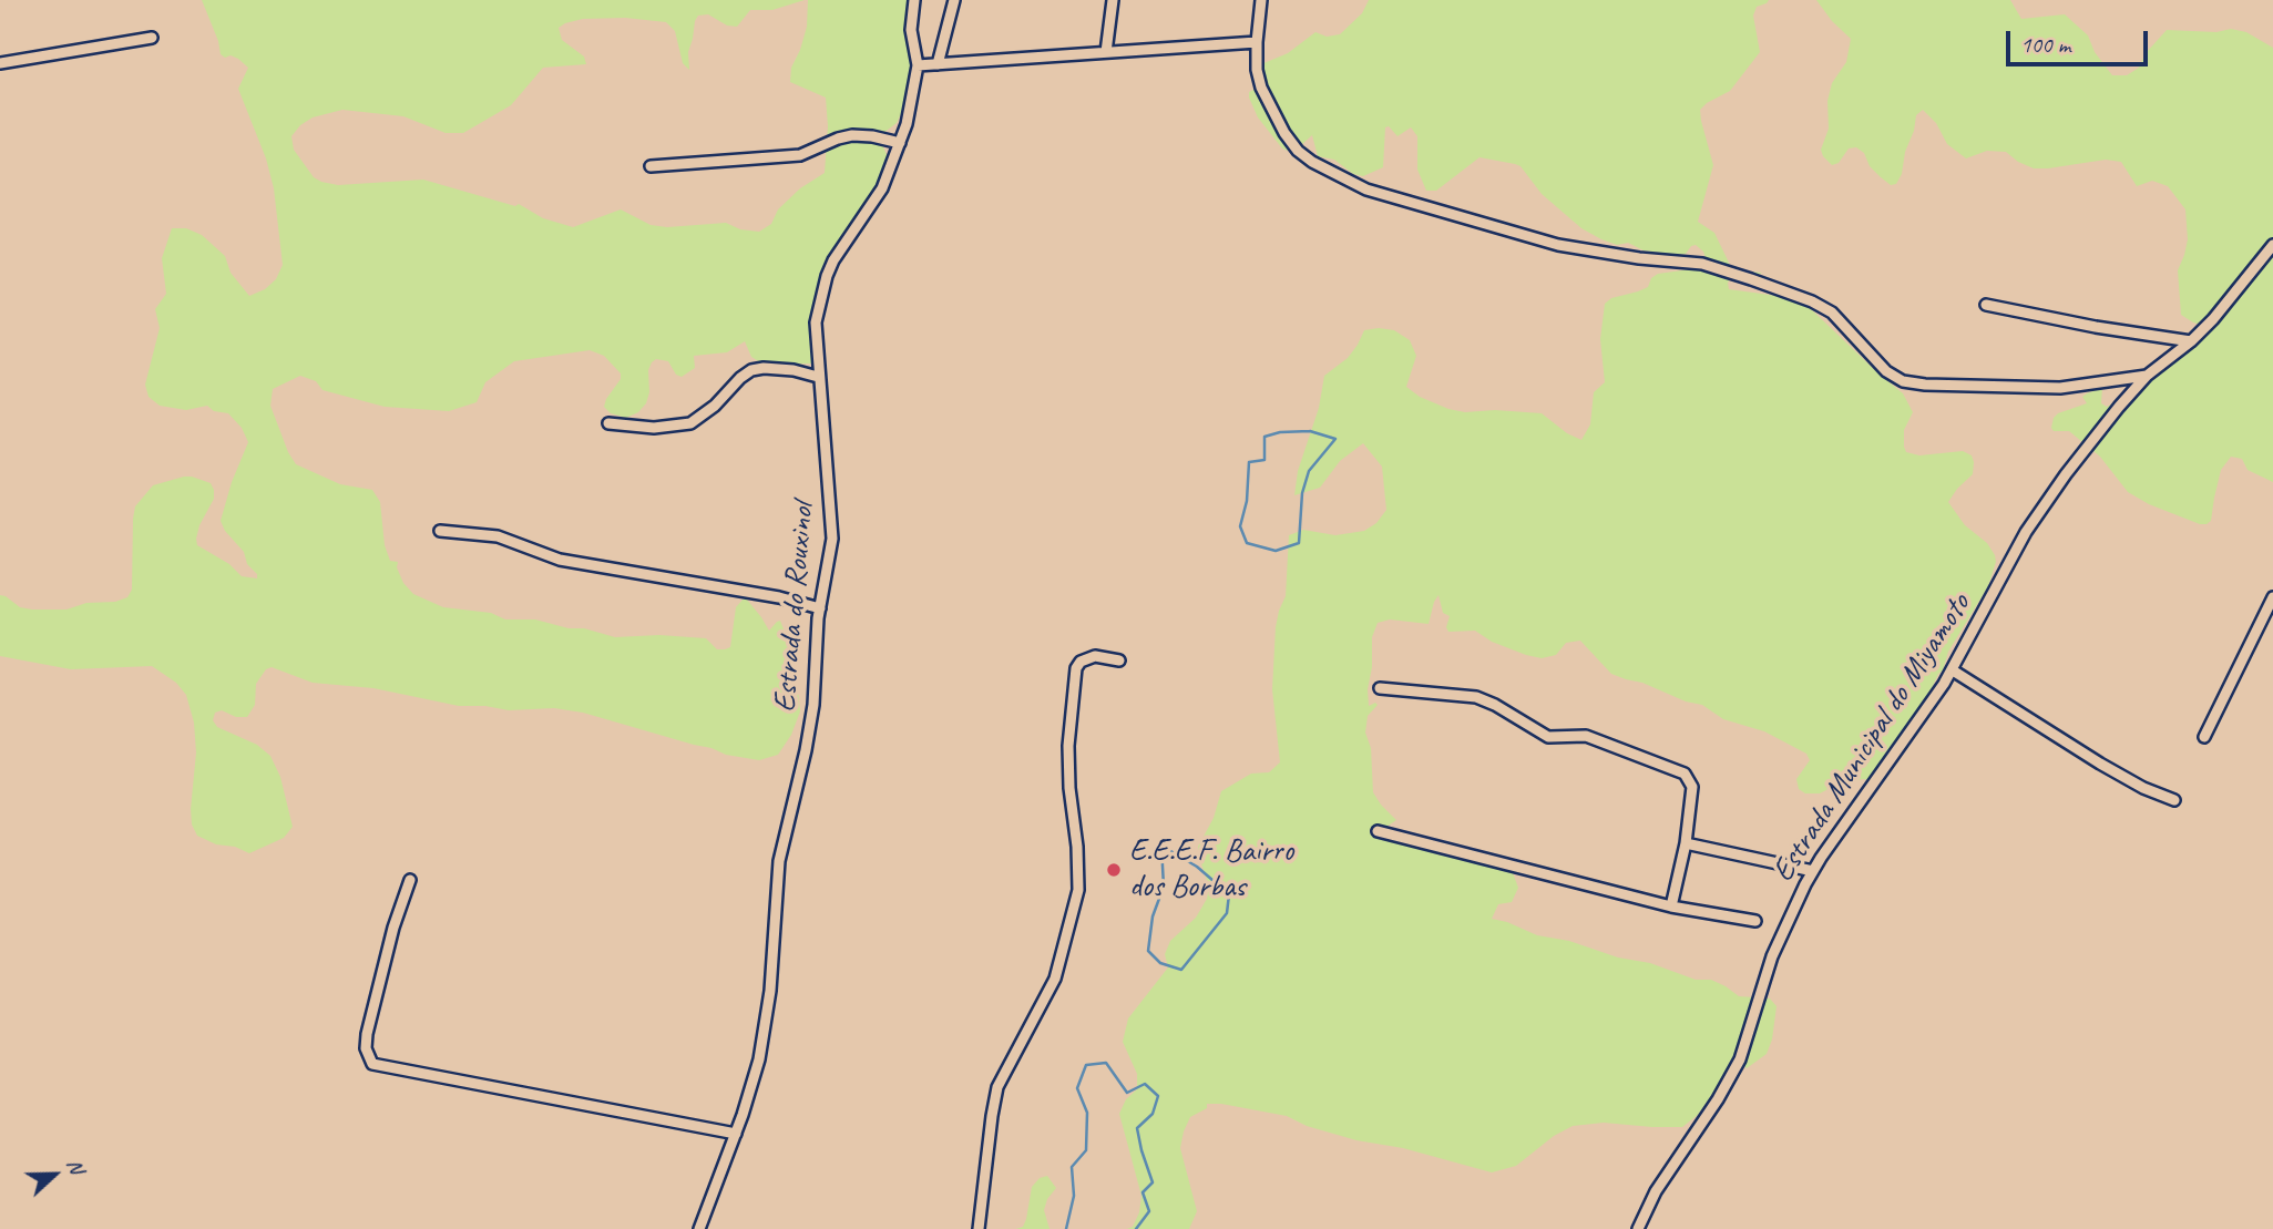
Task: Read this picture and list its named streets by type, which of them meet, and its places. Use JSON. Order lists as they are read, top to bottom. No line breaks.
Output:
{"streets":{"street":["Estrada do Rouxinol","Estrada Municipal do Miyamoto"]},"places":["E.E.E.F. Bairro dos Borbas"],"scale_bar":"100 m","north":"right"}
